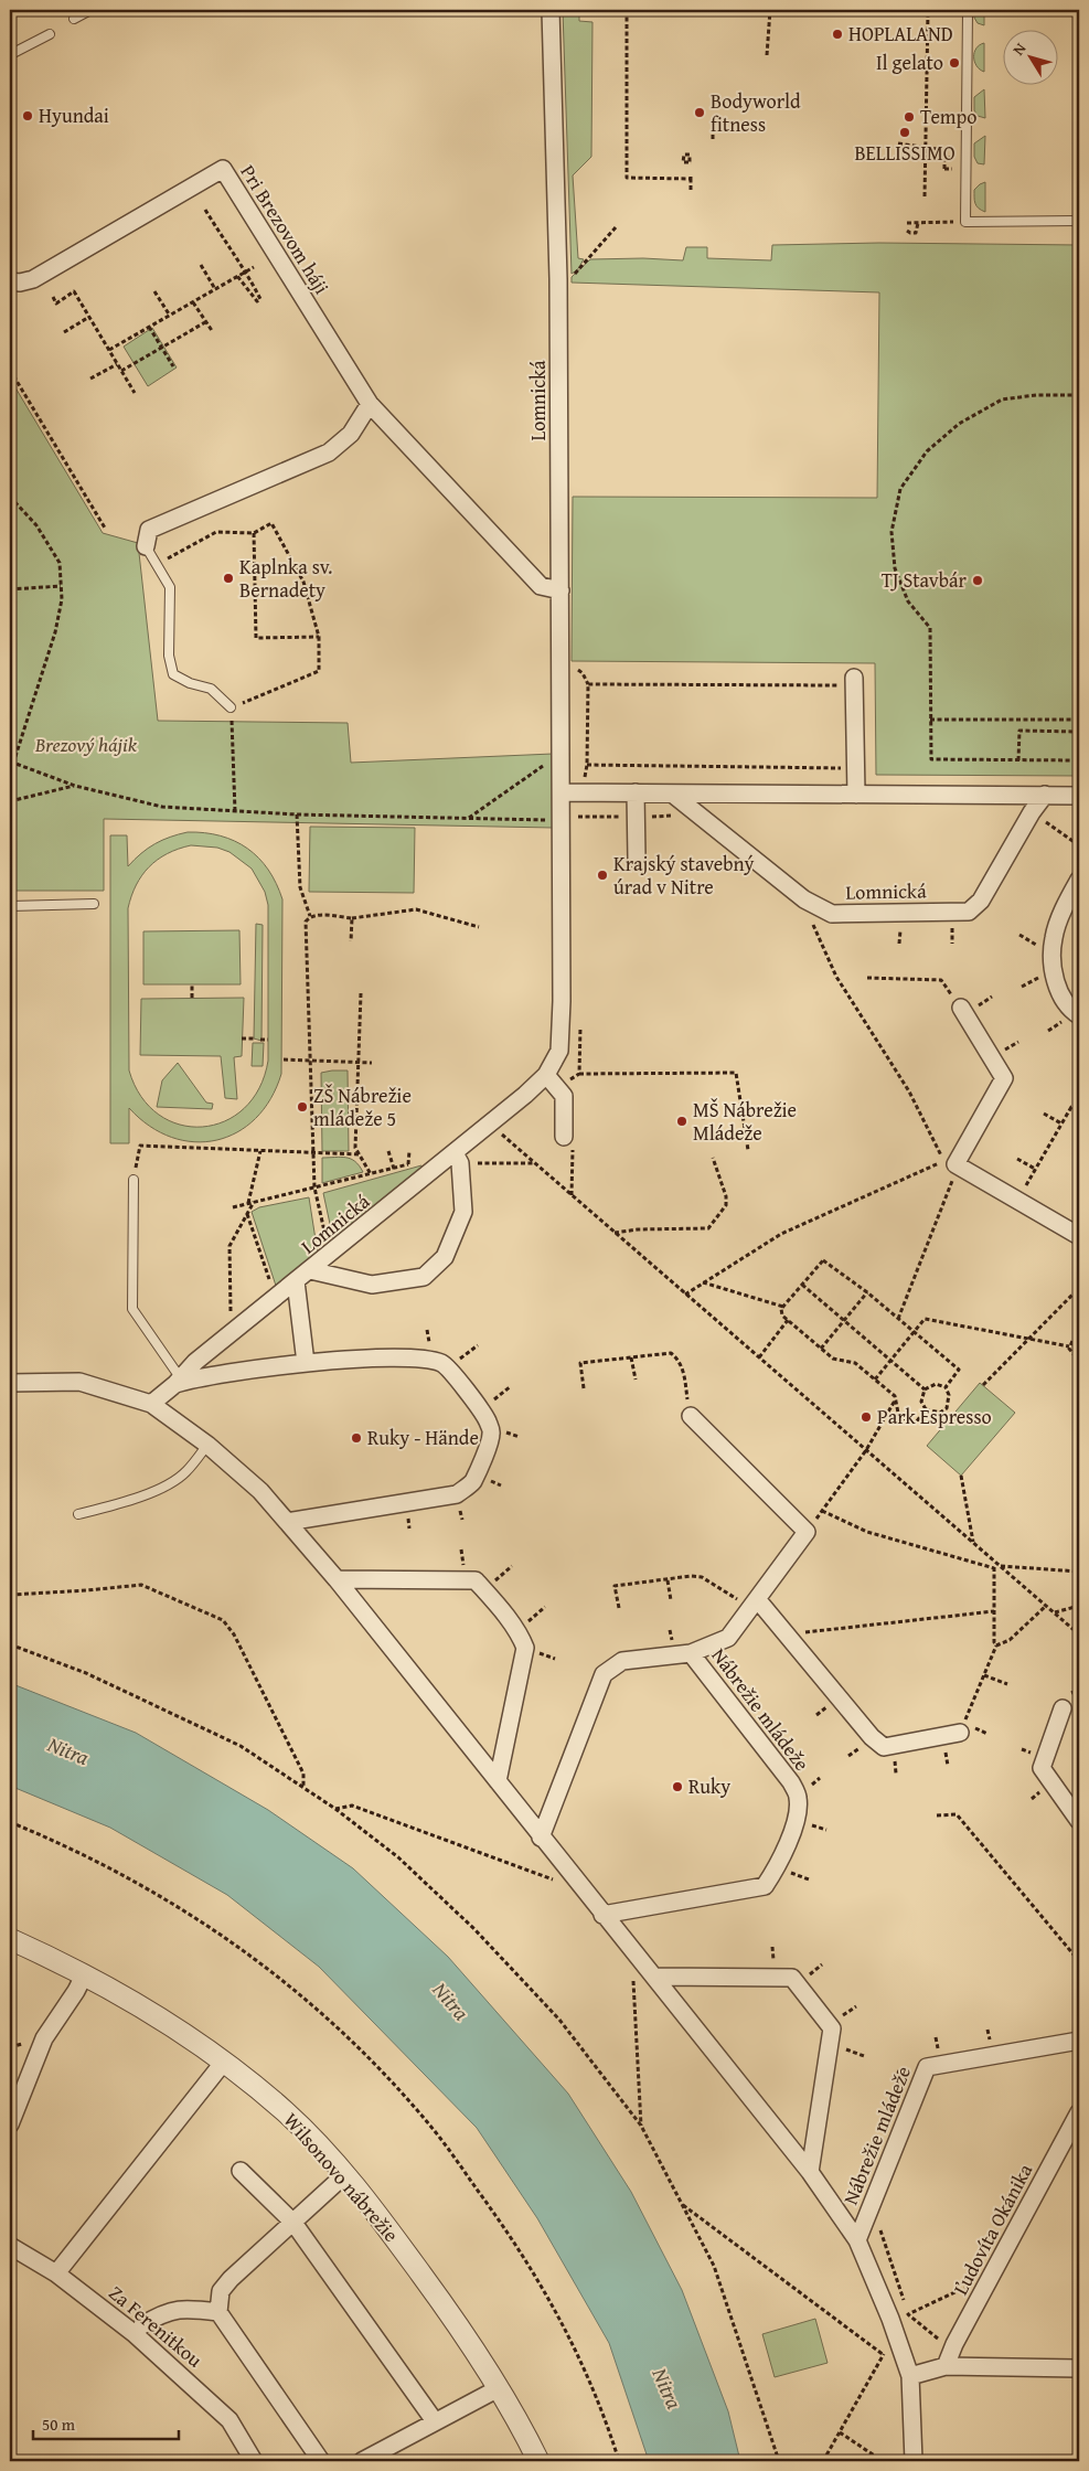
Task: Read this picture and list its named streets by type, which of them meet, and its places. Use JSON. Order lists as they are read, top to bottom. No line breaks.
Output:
{"streets":{"street":["Pri Brezovom háji","Lomnická","Nábrežie mládeže","Wilsonovo nábrežie","Ľudovíta Okánika","Za Ferenitkou"]},"crossings":[["Pri Brezovom háji","Lomnická"],["Lomnická","Nábrežie mládeže"]],"water":["Nitra"],"parks":["Brezový hájik"],"places":["HOPLALAND","Il gelato","Bodyworld fitness","Hyundai","Tempo","BELLISSIMO","Kaplnka sv. Bernadety","TJ Stavbár","Krajský stavebný úrad v Nitre","ZŠ Nábrežie mládeže 5","MŠ Nábrežie Mládeže","Park Espresso","Ruky - Hände","Ruky"],"scale_bar":"50 m","north":"top left"}
